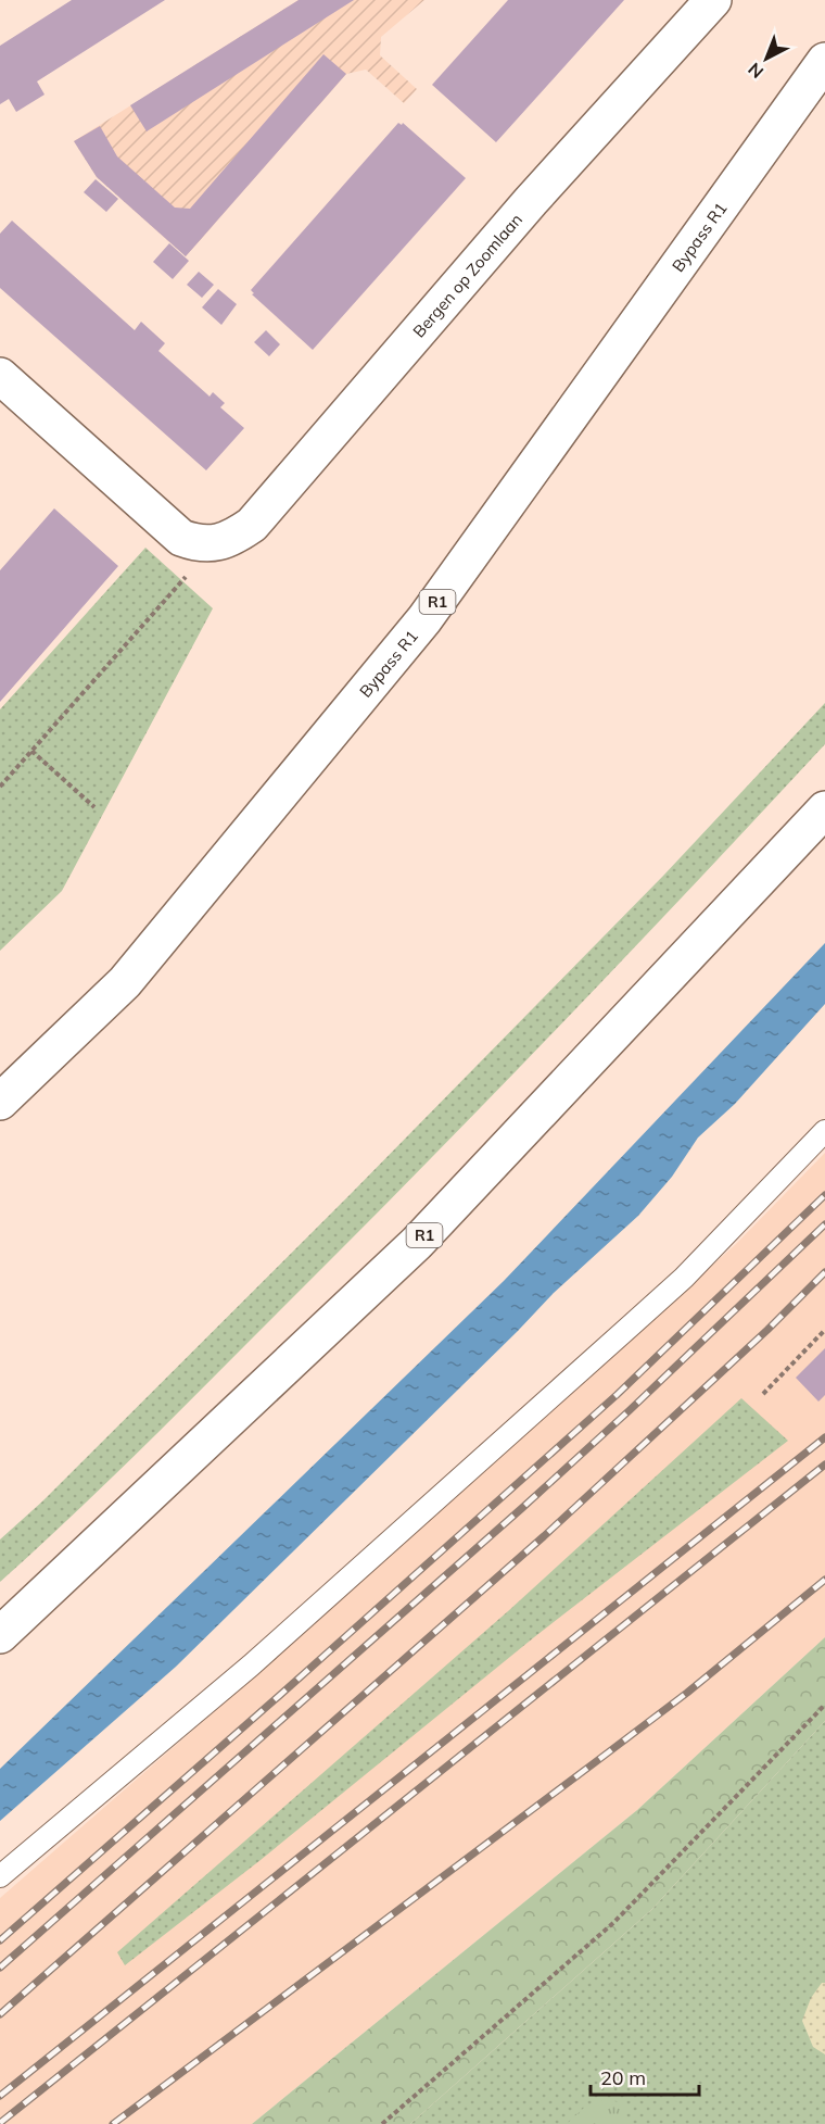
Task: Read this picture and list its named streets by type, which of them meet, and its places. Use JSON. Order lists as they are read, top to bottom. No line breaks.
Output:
{"streets":{"main road":["Bypass R1","Bergen op Zoomlaan","R1"]},"scale_bar":"20 m","north":"bottom left"}
